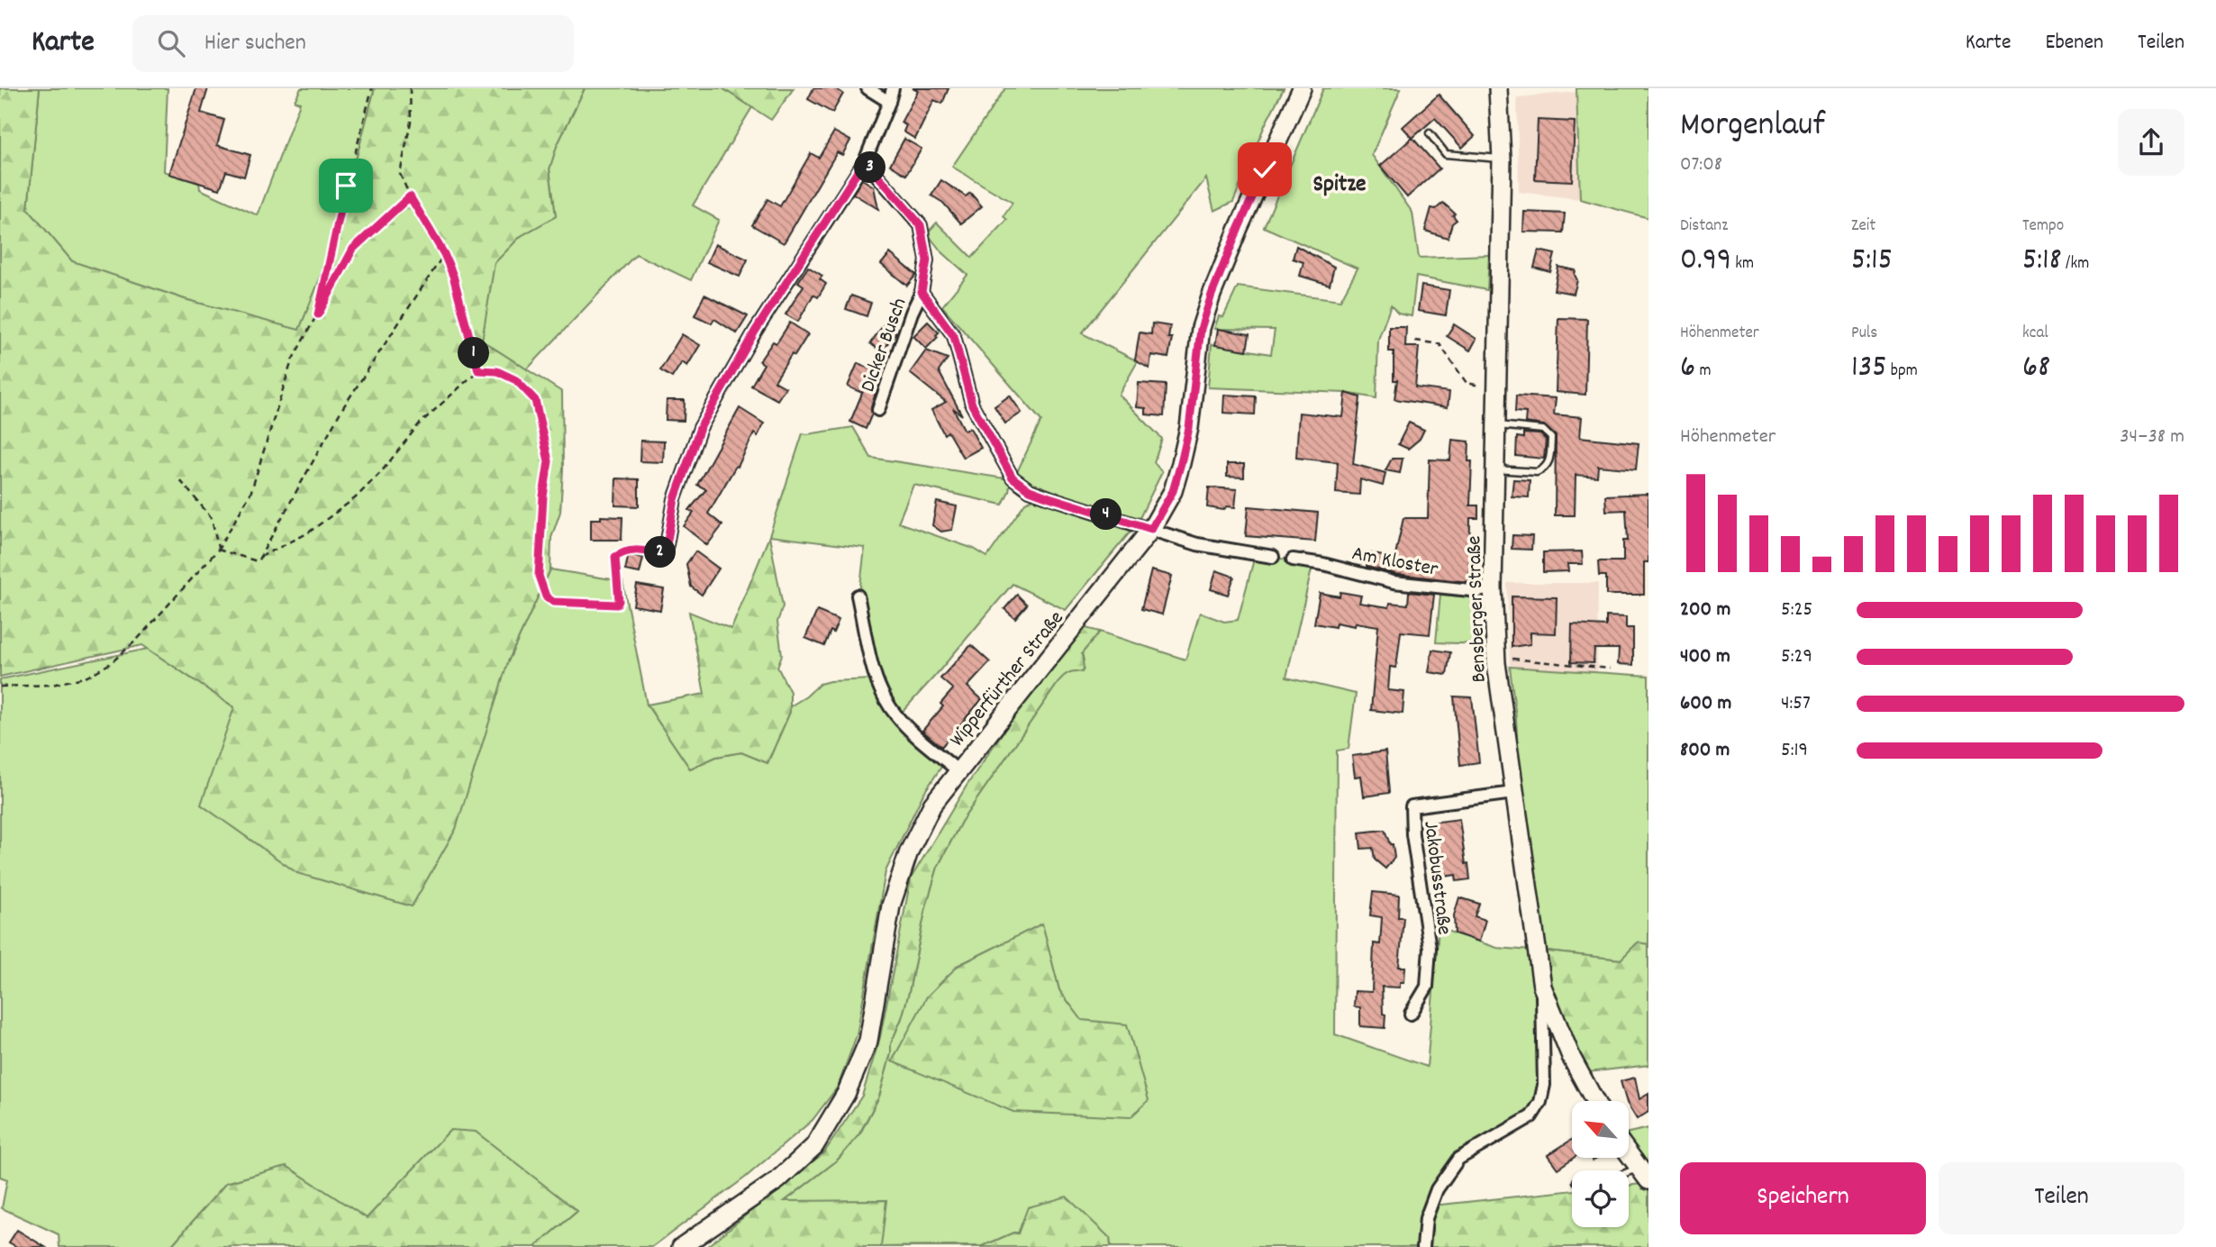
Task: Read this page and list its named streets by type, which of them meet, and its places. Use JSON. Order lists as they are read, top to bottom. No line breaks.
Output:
{"streets":{"main road":["Bensberger Straße","Wipperfürther Straße"],"street":["Dicker Busch","Am Kloster","Jakobusstraße"]},"crossings":[["Am Kloster","Bensberger Straße"],["Bensberger Straße","Jakobusstraße"]],"districts":["Spitze"],"north":"top left","page":{"header":"Karte","search":"Hier suchen","nav":["Karte","Ebenen","Teilen"],"heading":["Morgenlauf","07:08"],"pins":["3","1","4","2"],"stats":[["Distanz","0.99 km"],["Zeit","5:15"],["Tempo","5:18 /km"],["Höhenmeter","6 m"],["Puls","135 bpm"],["kcal","68"]],"chart":["Höhenmeter","34–38 m"],"list":[{"name":"200 m","note":"5:25"},{"name":"400 m","note":"5:29"},{"name":"600 m","note":"4:57"},{"name":"800 m","note":"5:19"}],"buttons":["Speichern","Teilen"]}}
